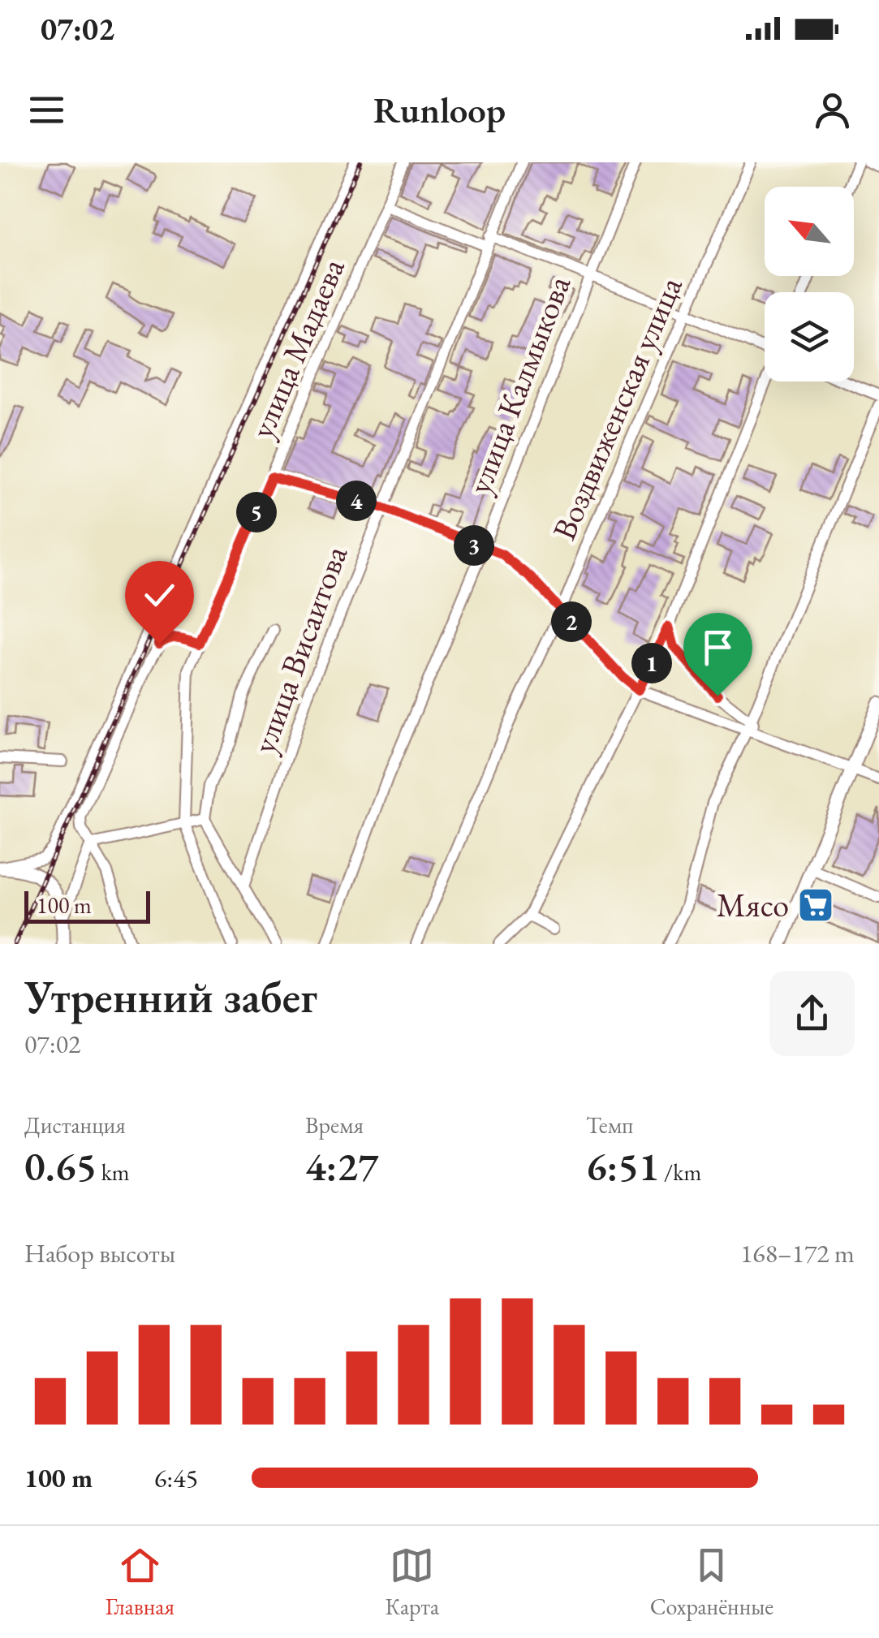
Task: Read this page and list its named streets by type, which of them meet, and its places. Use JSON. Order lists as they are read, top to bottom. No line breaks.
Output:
{"streets":{"street":["улица Мадаева","улица Калмыкова","Воздвиженская улица","улица Висаитова"]},"places":{"supermarket":["Мясо"]},"scale_bar":"100 m","north":"top left","page":{"status":"07:02","header":"Runloop","pins":["4","5","3","2","1"],"scale":"100 m","heading":["Утренний забег","07:02"],"stats":[["Дистанция","0.65 km"],["Время","4:27"],["Темп","6:51 /km"]],"chart":["Набор высоты","168–172 m"],"list":[{"name":"100 m","note":"6:45"}],"tabs":["Главная","Карта","Сохранённые"]}}
